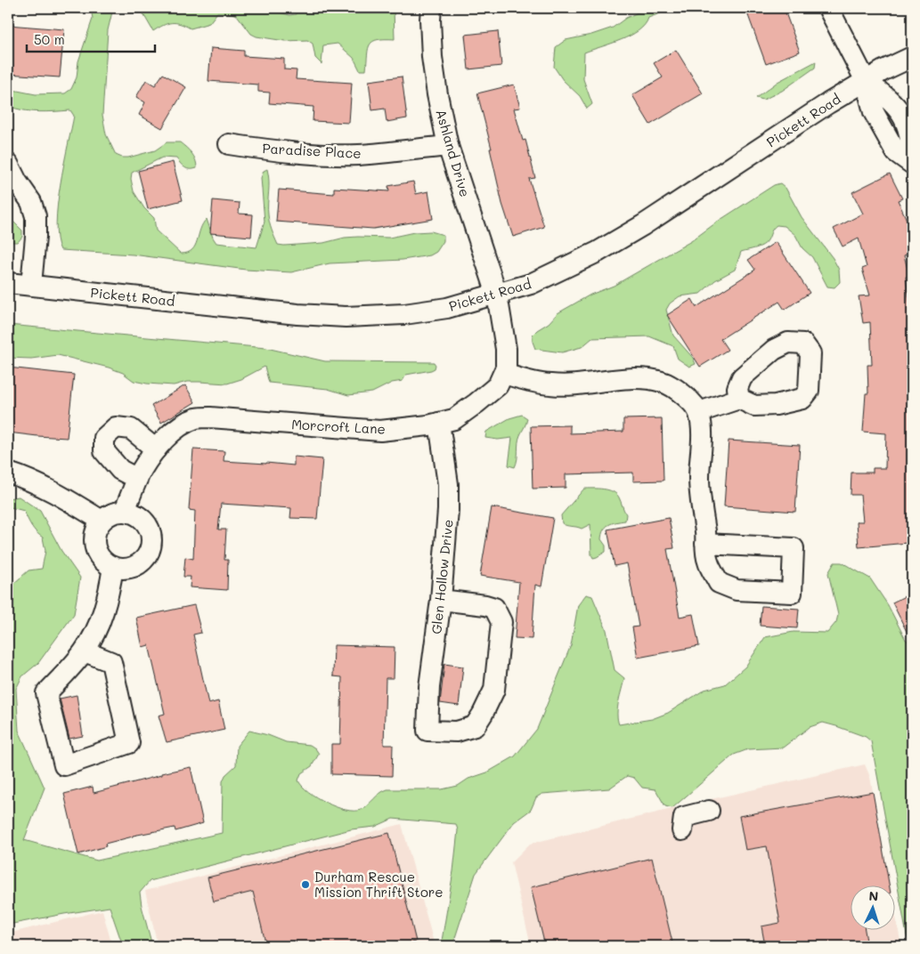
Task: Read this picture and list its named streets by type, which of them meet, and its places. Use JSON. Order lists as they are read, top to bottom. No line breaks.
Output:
{"streets":{"street":["Pickett Road","Paradise Place","Ashland Drive","Morcroft Lane","Glen Hollow Drive"]},"crossings":[["Pickett Road","Ashland Drive"],["Paradise Place","Ashland Drive"],["Morcroft Lane","Glen Hollow Drive"]],"places":["Durham Rescue Mission Thrift Store"],"scale_bar":"50 m","north":"top"}
